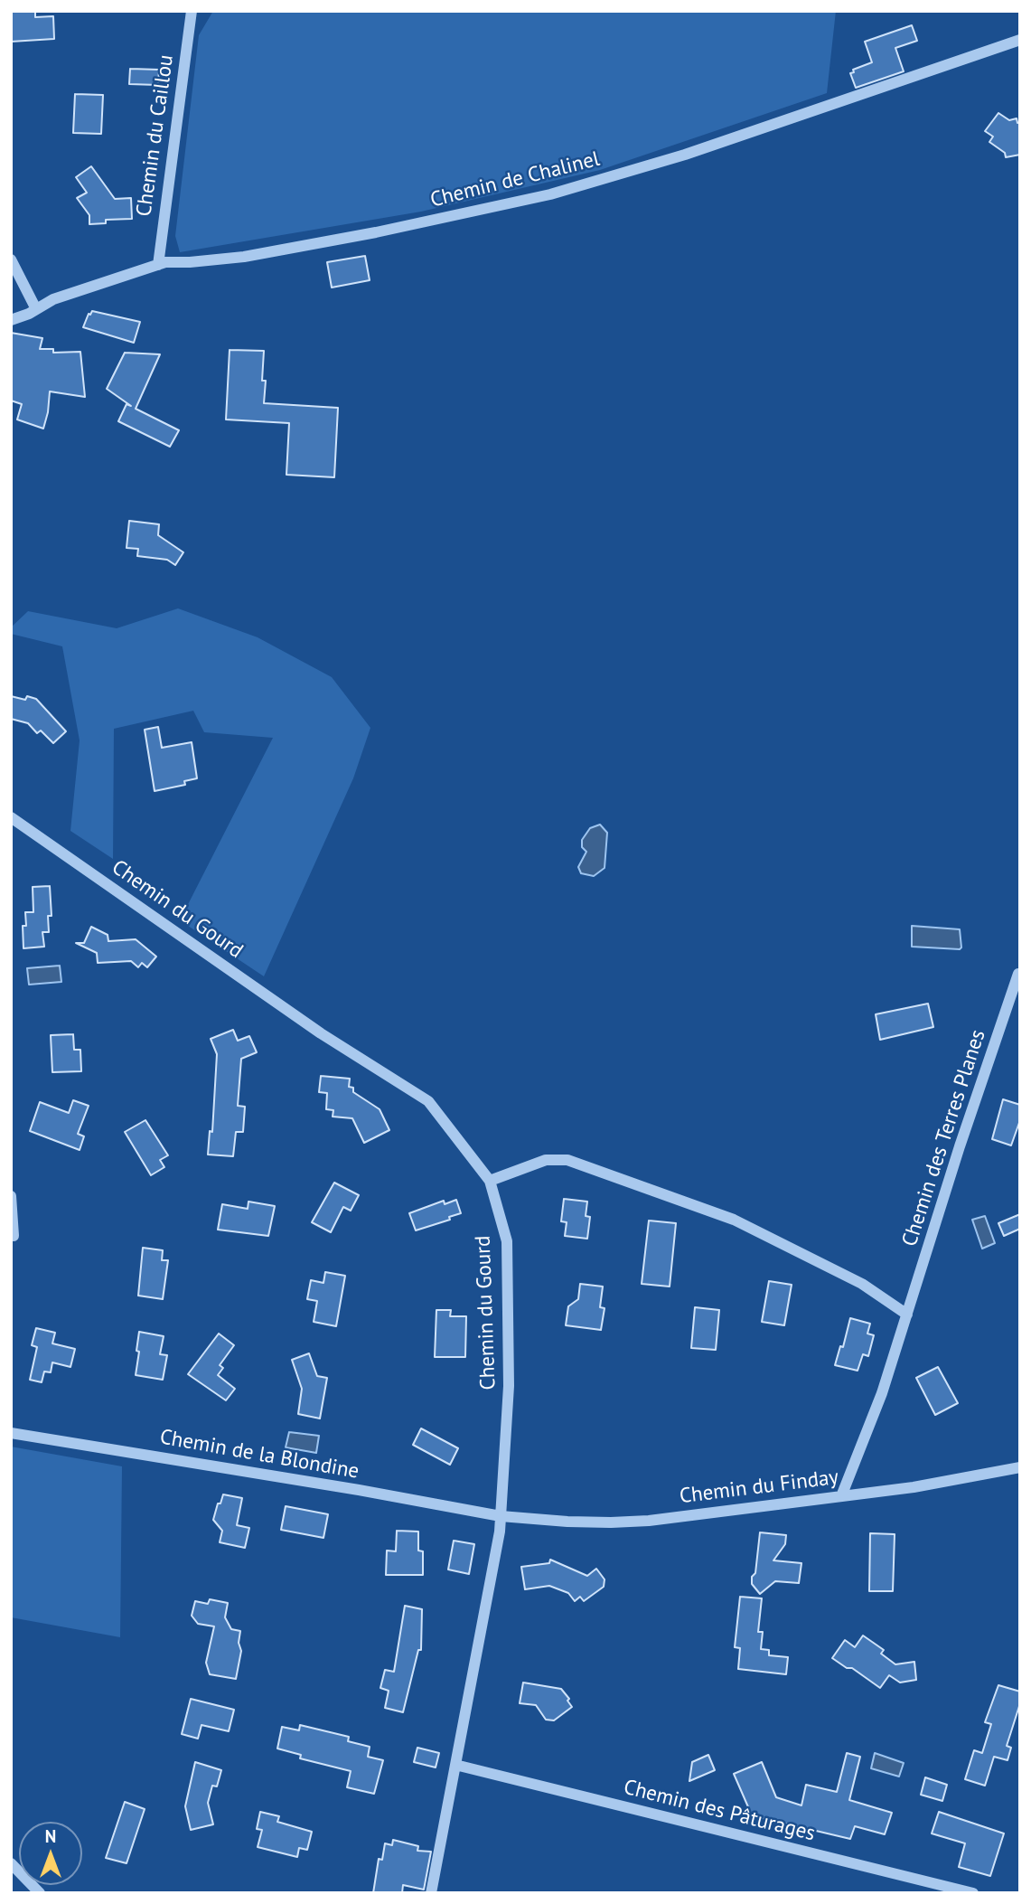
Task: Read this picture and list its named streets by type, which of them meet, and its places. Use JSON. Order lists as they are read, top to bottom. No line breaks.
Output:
{"streets":{"street":["Chemin du Caillou","Chemin de Chalinel","Chemin du Gourd","Chemin des Terres Planes","Chemin de la Blondine","Chemin du Finday","Chemin des Pâturages"]},"crossings":[["Chemin du Caillou","Chemin de Chalinel"],["Chemin du Gourd","Chemin de la Blondine"],["Chemin du Gourd","Chemin du Finday"],["Chemin du Gourd","Chemin des Pâturages"],["Chemin des Terres Planes","Chemin du Finday"],["Chemin de la Blondine","Chemin du Finday"]],"north":"top"}
